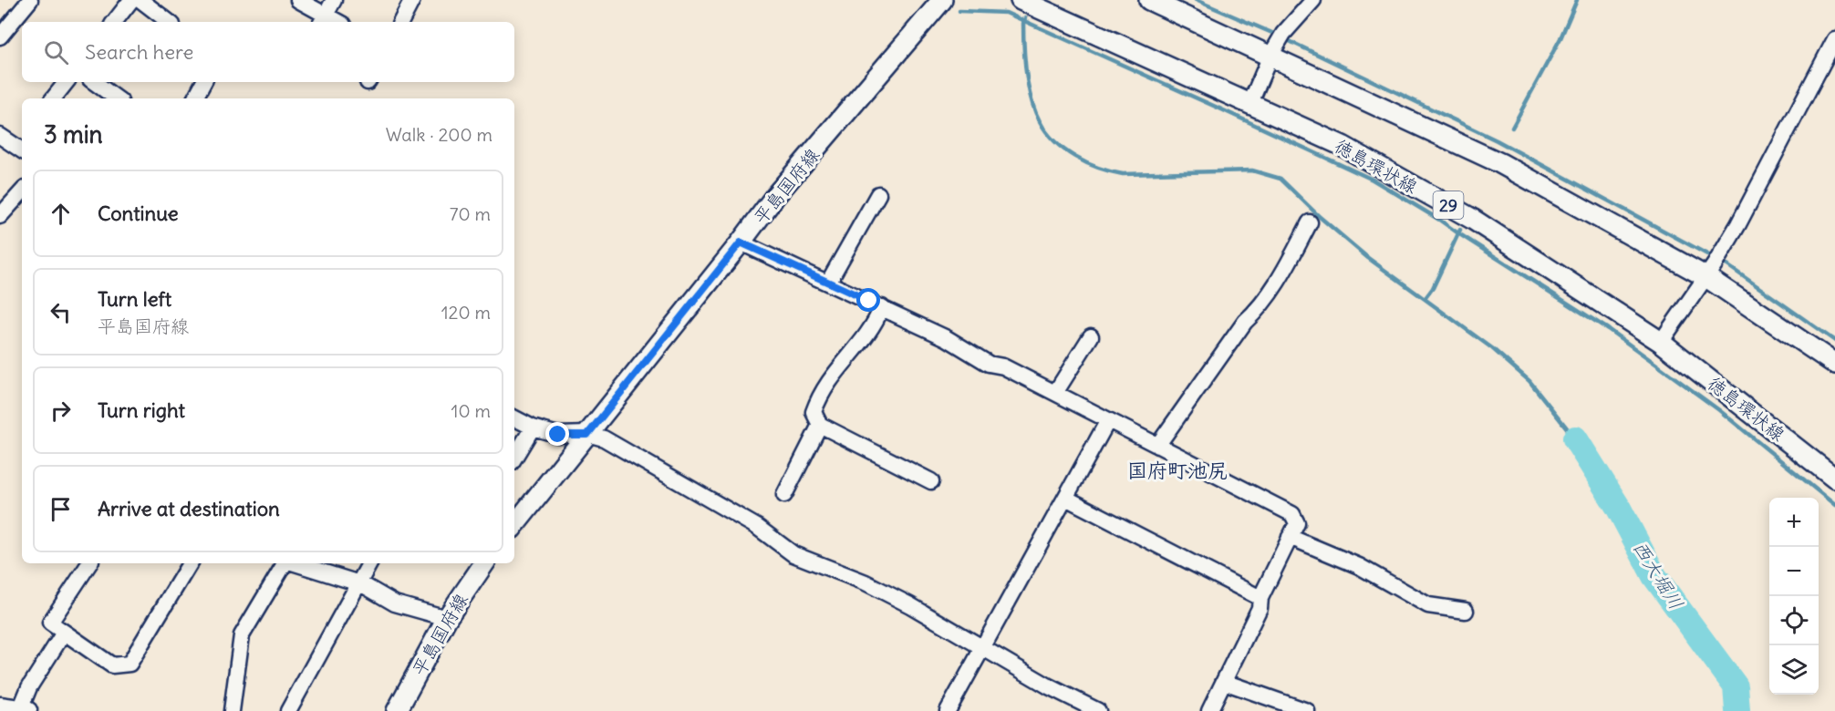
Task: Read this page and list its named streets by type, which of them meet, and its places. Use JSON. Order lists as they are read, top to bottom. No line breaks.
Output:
{"streets":{"main road":["徳島環状線","平島国府線","29"]},"districts":["国府町池尻"],"water":["西大堀川"],"page":{"search":"Search here","heading":["3 min","Walk · 200 m"],"list":[["Continue","70 m"],["Turn left","平島国府線","120 m"],["Turn right","10 m"],"Arrive at destination"],"map_buttons":["+","−"]}}
